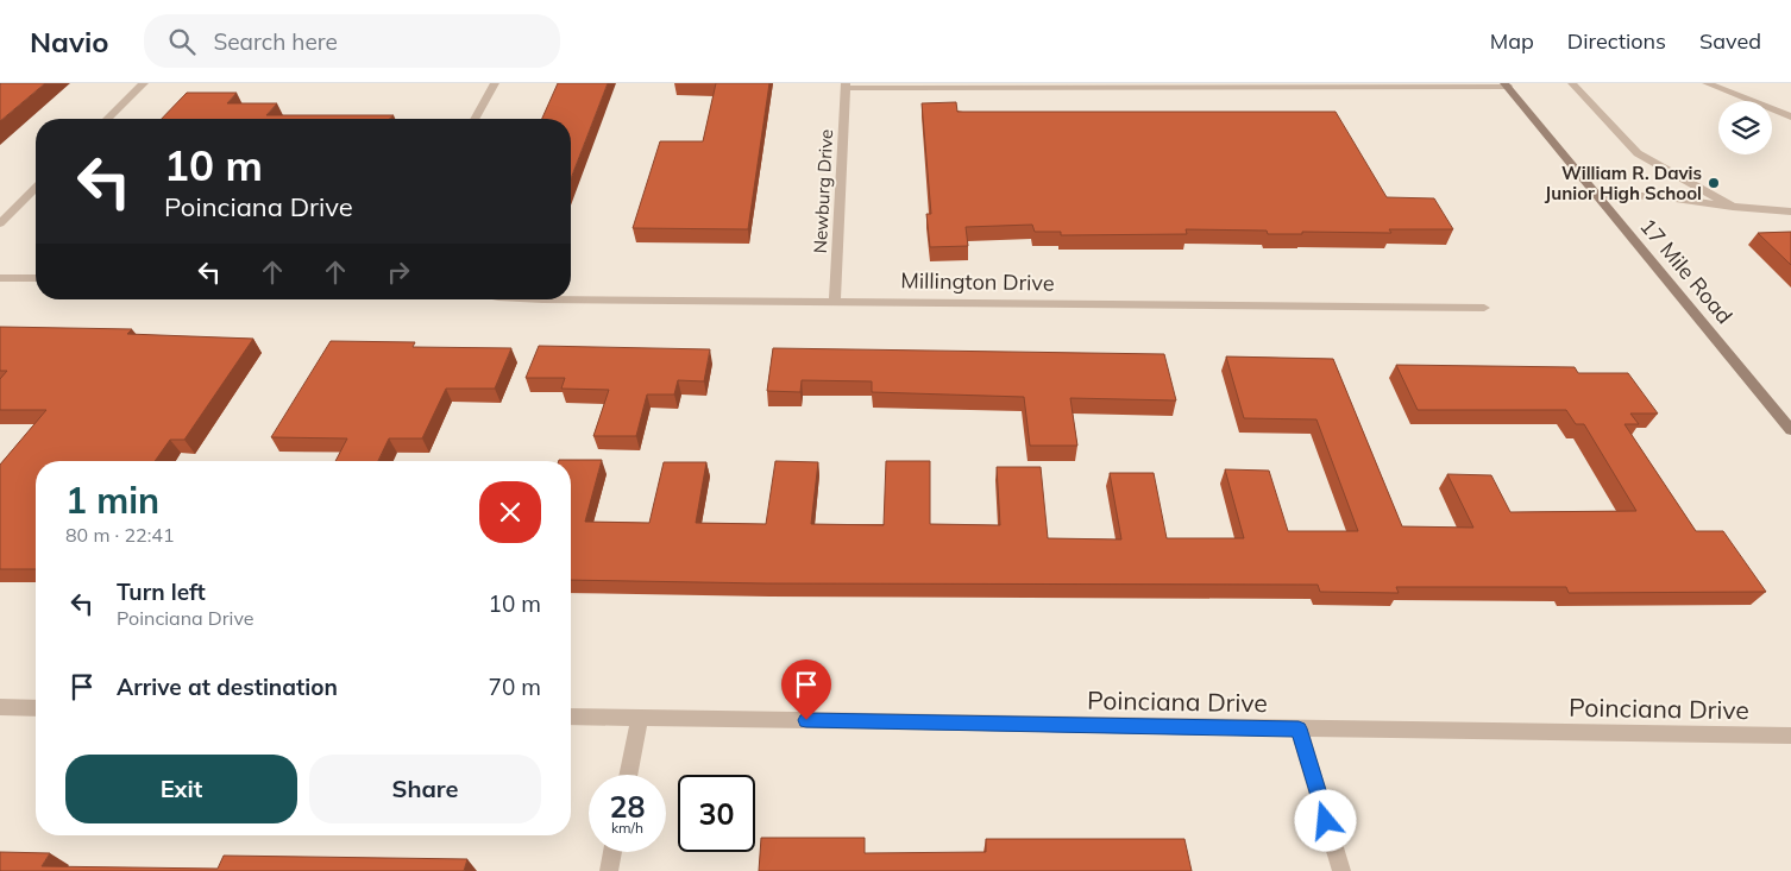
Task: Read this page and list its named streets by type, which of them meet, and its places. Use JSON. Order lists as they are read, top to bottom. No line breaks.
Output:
{"streets":{"street":["Newburg Drive","17 Mile Road","Millington Drive","Poinciana Drive"]},"crossings":[["Newburg Drive","Millington Drive"]],"places":["William R. Davis Junior High School"],"page":{"header":"Navio","search":"Search here","nav":["Map","Directions","Saved"],"turn":["10 m","Poinciana Drive"],"heading":["1 min","80 m · 22:41"],"list":[{"name":"Turn left","note":"Poinciana Drive","value":"10 m"},{"name":"Arrive at destination","value":"70 m"}],"buttons":["Exit","Share"],"speed":"28 km/h","limit":"30"}}
